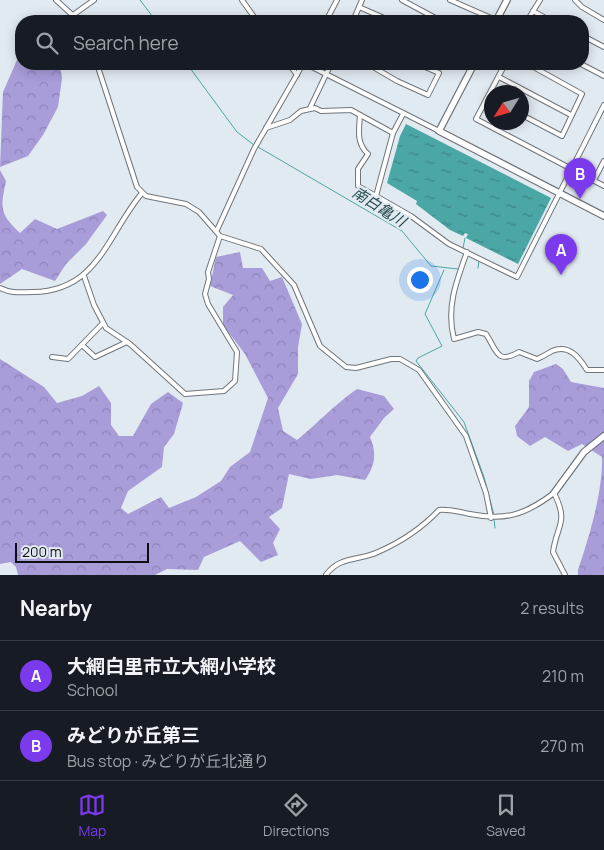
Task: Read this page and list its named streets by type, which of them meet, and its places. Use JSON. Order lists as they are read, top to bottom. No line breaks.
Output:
{"water":["南白亀川"],"scale_bar":"200 m","north":"bottom left","page":{"search":"Search here","pins":["B","A"],"scale":"200 m","heading":["Nearby","2 results"],"list":[{"mark":"A","name":"大網白里市立大網小学校","note":"School","value":"210 m"},{"mark":"B","name":"みどりが丘第三","note":"Bus stop · みどりが丘北通り","value":"270 m"}],"nav":["Map","Directions","Saved"]}}
